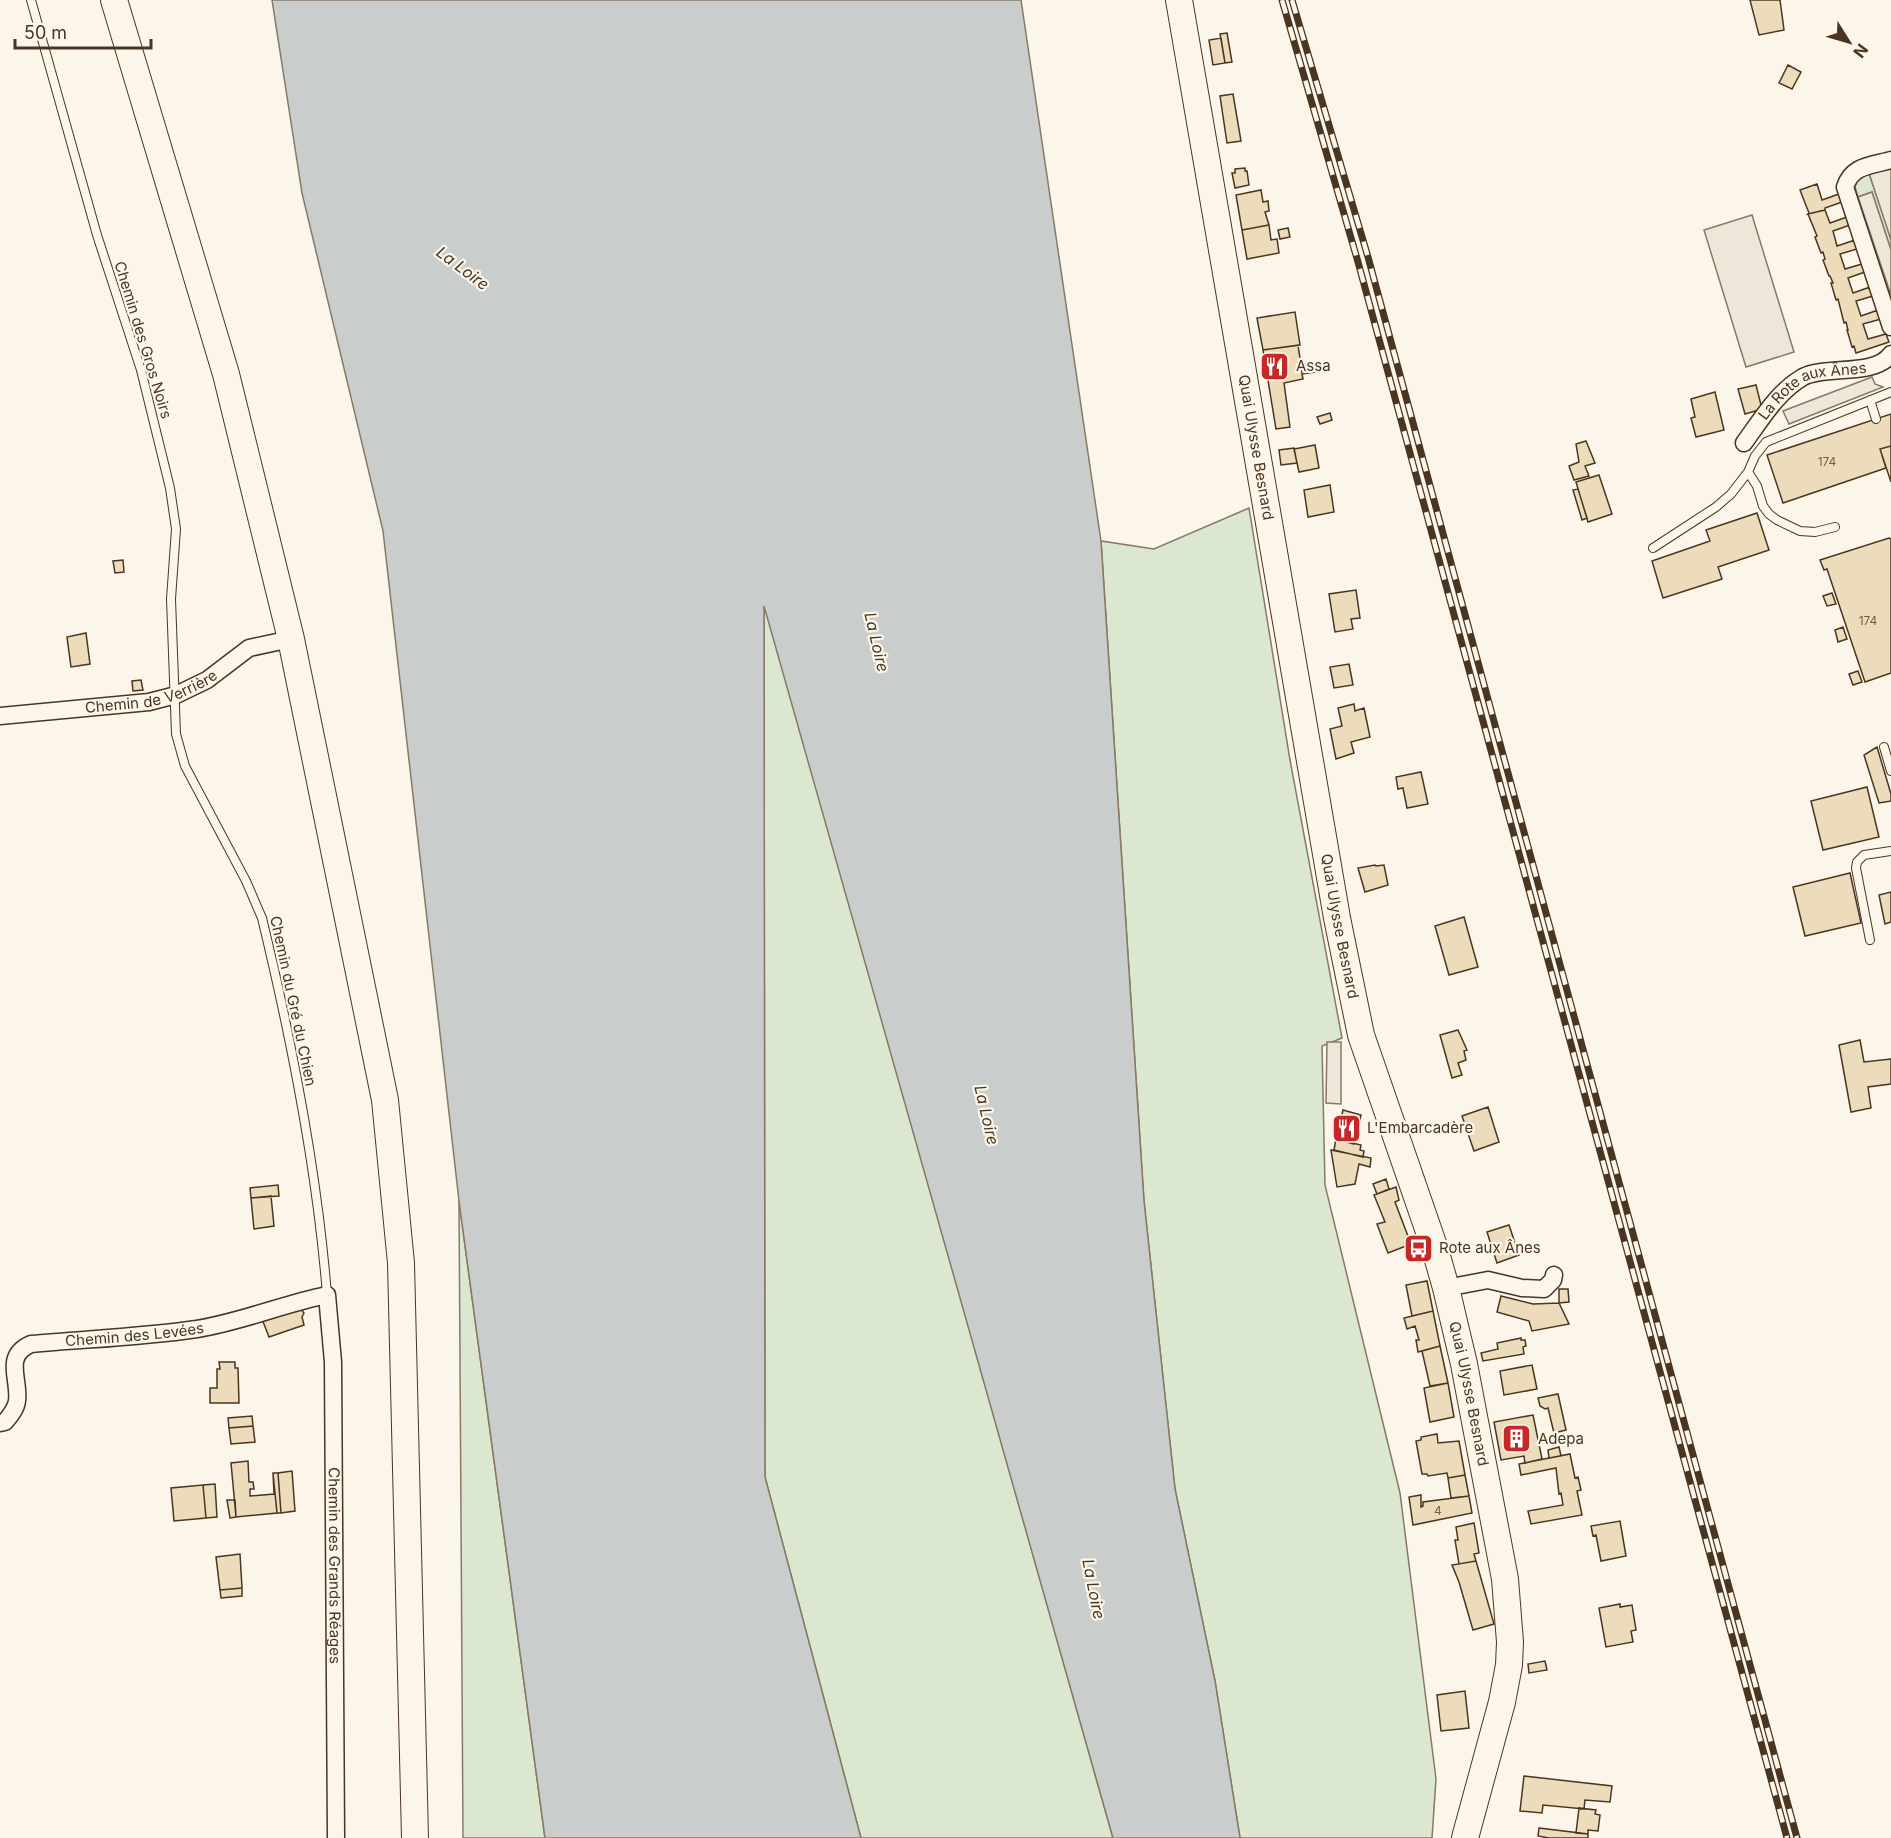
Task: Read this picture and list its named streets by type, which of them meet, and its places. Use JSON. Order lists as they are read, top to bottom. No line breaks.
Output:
{"streets":{"main road":["Quai Ulysse Besnard"],"street":["La Rote aux Ânes","Chemin de Verrière","Chemin des Levées","Chemin des Grands Réages"],"lane":["Chemin des Gros Noirs","Chemin du Gré du Chien"]},"crossings":[["Chemin des Gros Noirs","Chemin de Verrière"],["Chemin des Gros Noirs","Chemin du Gré du Chien"],["Chemin de Verrière","Chemin du Gré du Chien"],["Chemin du Gré du Chien","Chemin des Levées"],["Chemin du Gré du Chien","Chemin des Grands Réages"],["Chemin des Levées","Chemin des Grands Réages"]],"water":["La Loire"],"places":{"restaurant":["Assa","L'Embarcadère"],"bus stop":["Rote aux Ânes"],"building":["Adepa"]},"house_numbers":["174","174","4"],"scale_bar":"50 m","north":"bottom right"}
